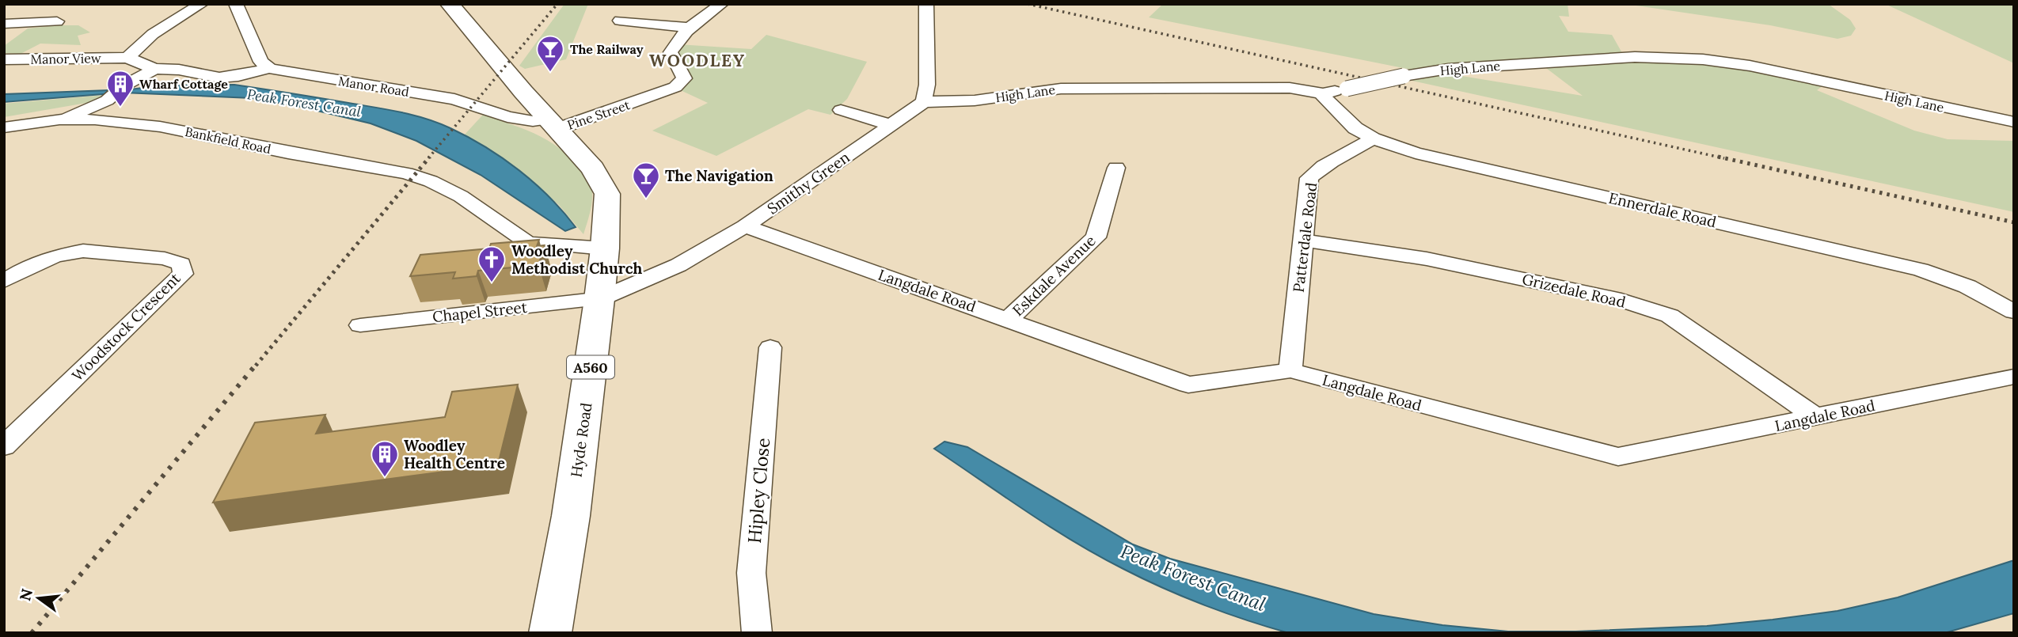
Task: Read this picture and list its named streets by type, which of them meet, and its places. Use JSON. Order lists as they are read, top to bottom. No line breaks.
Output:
{"streets":{"main road":["A560","Hyde Road"],"street":["Manor View","High Lane","Manor Road","Pine Street","Bankfield Road","Smithy Green","Ennerdale Road","Patterdale Road","Eskdale Avenue","Langdale Road","Grizedale Road","Chapel Street","Woodstock Crescent","Hipley Close"]},"crossings":[["High Lane","Smithy Green"],["High Lane","Ennerdale Road"],["Manor Road","Pine Street"],["Manor Road","Hyde Road"],["Pine Street","Hyde Road"],["Bankfield Road","Hyde Road"],["Smithy Green","Langdale Road"],["Smithy Green","Chapel Street"],["Smithy Green","Hyde Road"],["Ennerdale Road","Patterdale Road"],["Patterdale Road","Langdale Road"],["Patterdale Road","Grizedale Road"],["Eskdale Avenue","Langdale Road"],["Langdale Road","Grizedale Road"],["Chapel Street","Hyde Road"]],"districts":["WOODLEY"],"water":["Peak Forest Canal"],"places":{"bar":["The Railway","The Navigation"],"building":["Wharf Cottage","Woodley Health Centre"],"church":["Woodley Methodist Church"]},"north":"left"}
